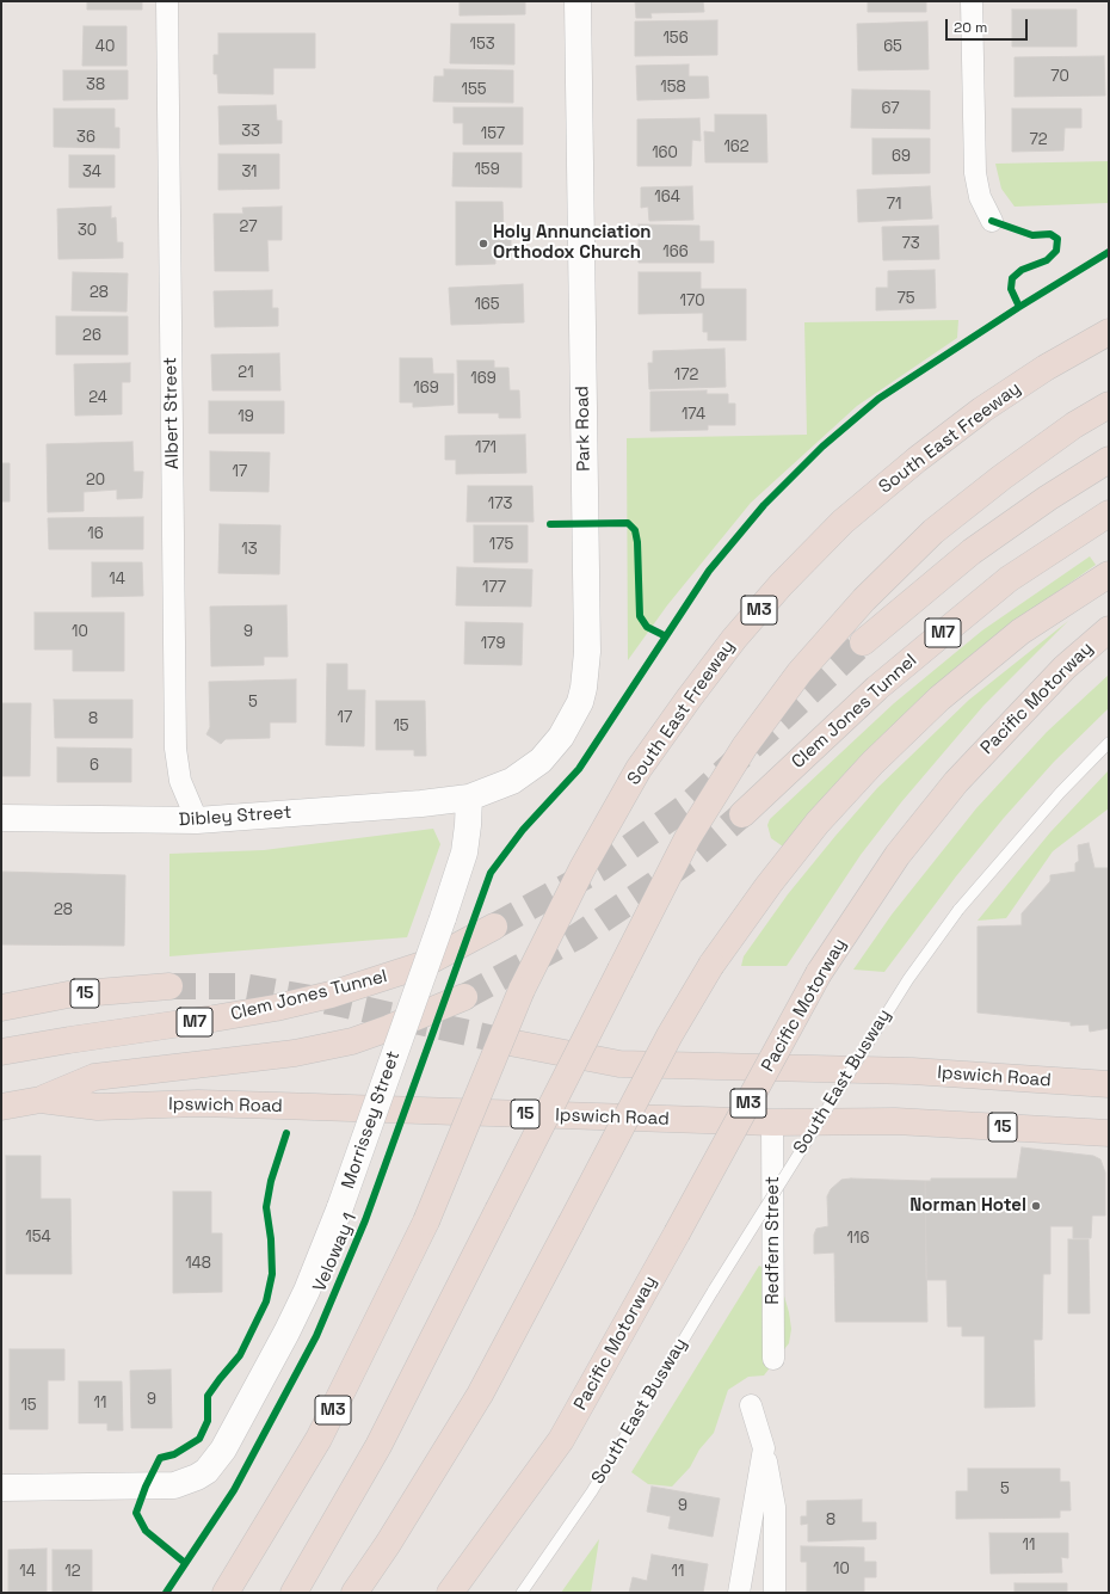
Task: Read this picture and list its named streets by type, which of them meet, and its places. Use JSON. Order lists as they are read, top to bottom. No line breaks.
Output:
{"streets":{"highway":["South East Freeway","M3","M7","Pacific Motorway","Clem Jones Tunnel","15","Ipswich Road"],"street":["Albert Street","Park Road","Dibley Street","Morrissey Street","Redfern Street"],"lane":["South East Busway"],"cycle path":["Veloway 1"]},"crossings":[["Albert Street","Dibley Street"],["Park Road","Dibley Street"],["Park Road","Morrissey Street"],["Dibley Street","Morrissey Street"],["Ipswich Road","Redfern Street"]],"places":["Holy Annunciation Orthodox Church","Norman Hotel"],"house_numbers":["156","153","40","65","70","38","158","155","67","33","157","36","72","162","160","69","159","34","31","164","71","27","30","73","166","28","75","170","165","26","21","172","169","169","24","174","19","171","17","20","173","16","175","13","14","177","10","9","179","5","17","8","15","6","28","154","116","148","9","11","15","5","9","8","11","10","14","12","11"],"scale_bar":"20 m"}
